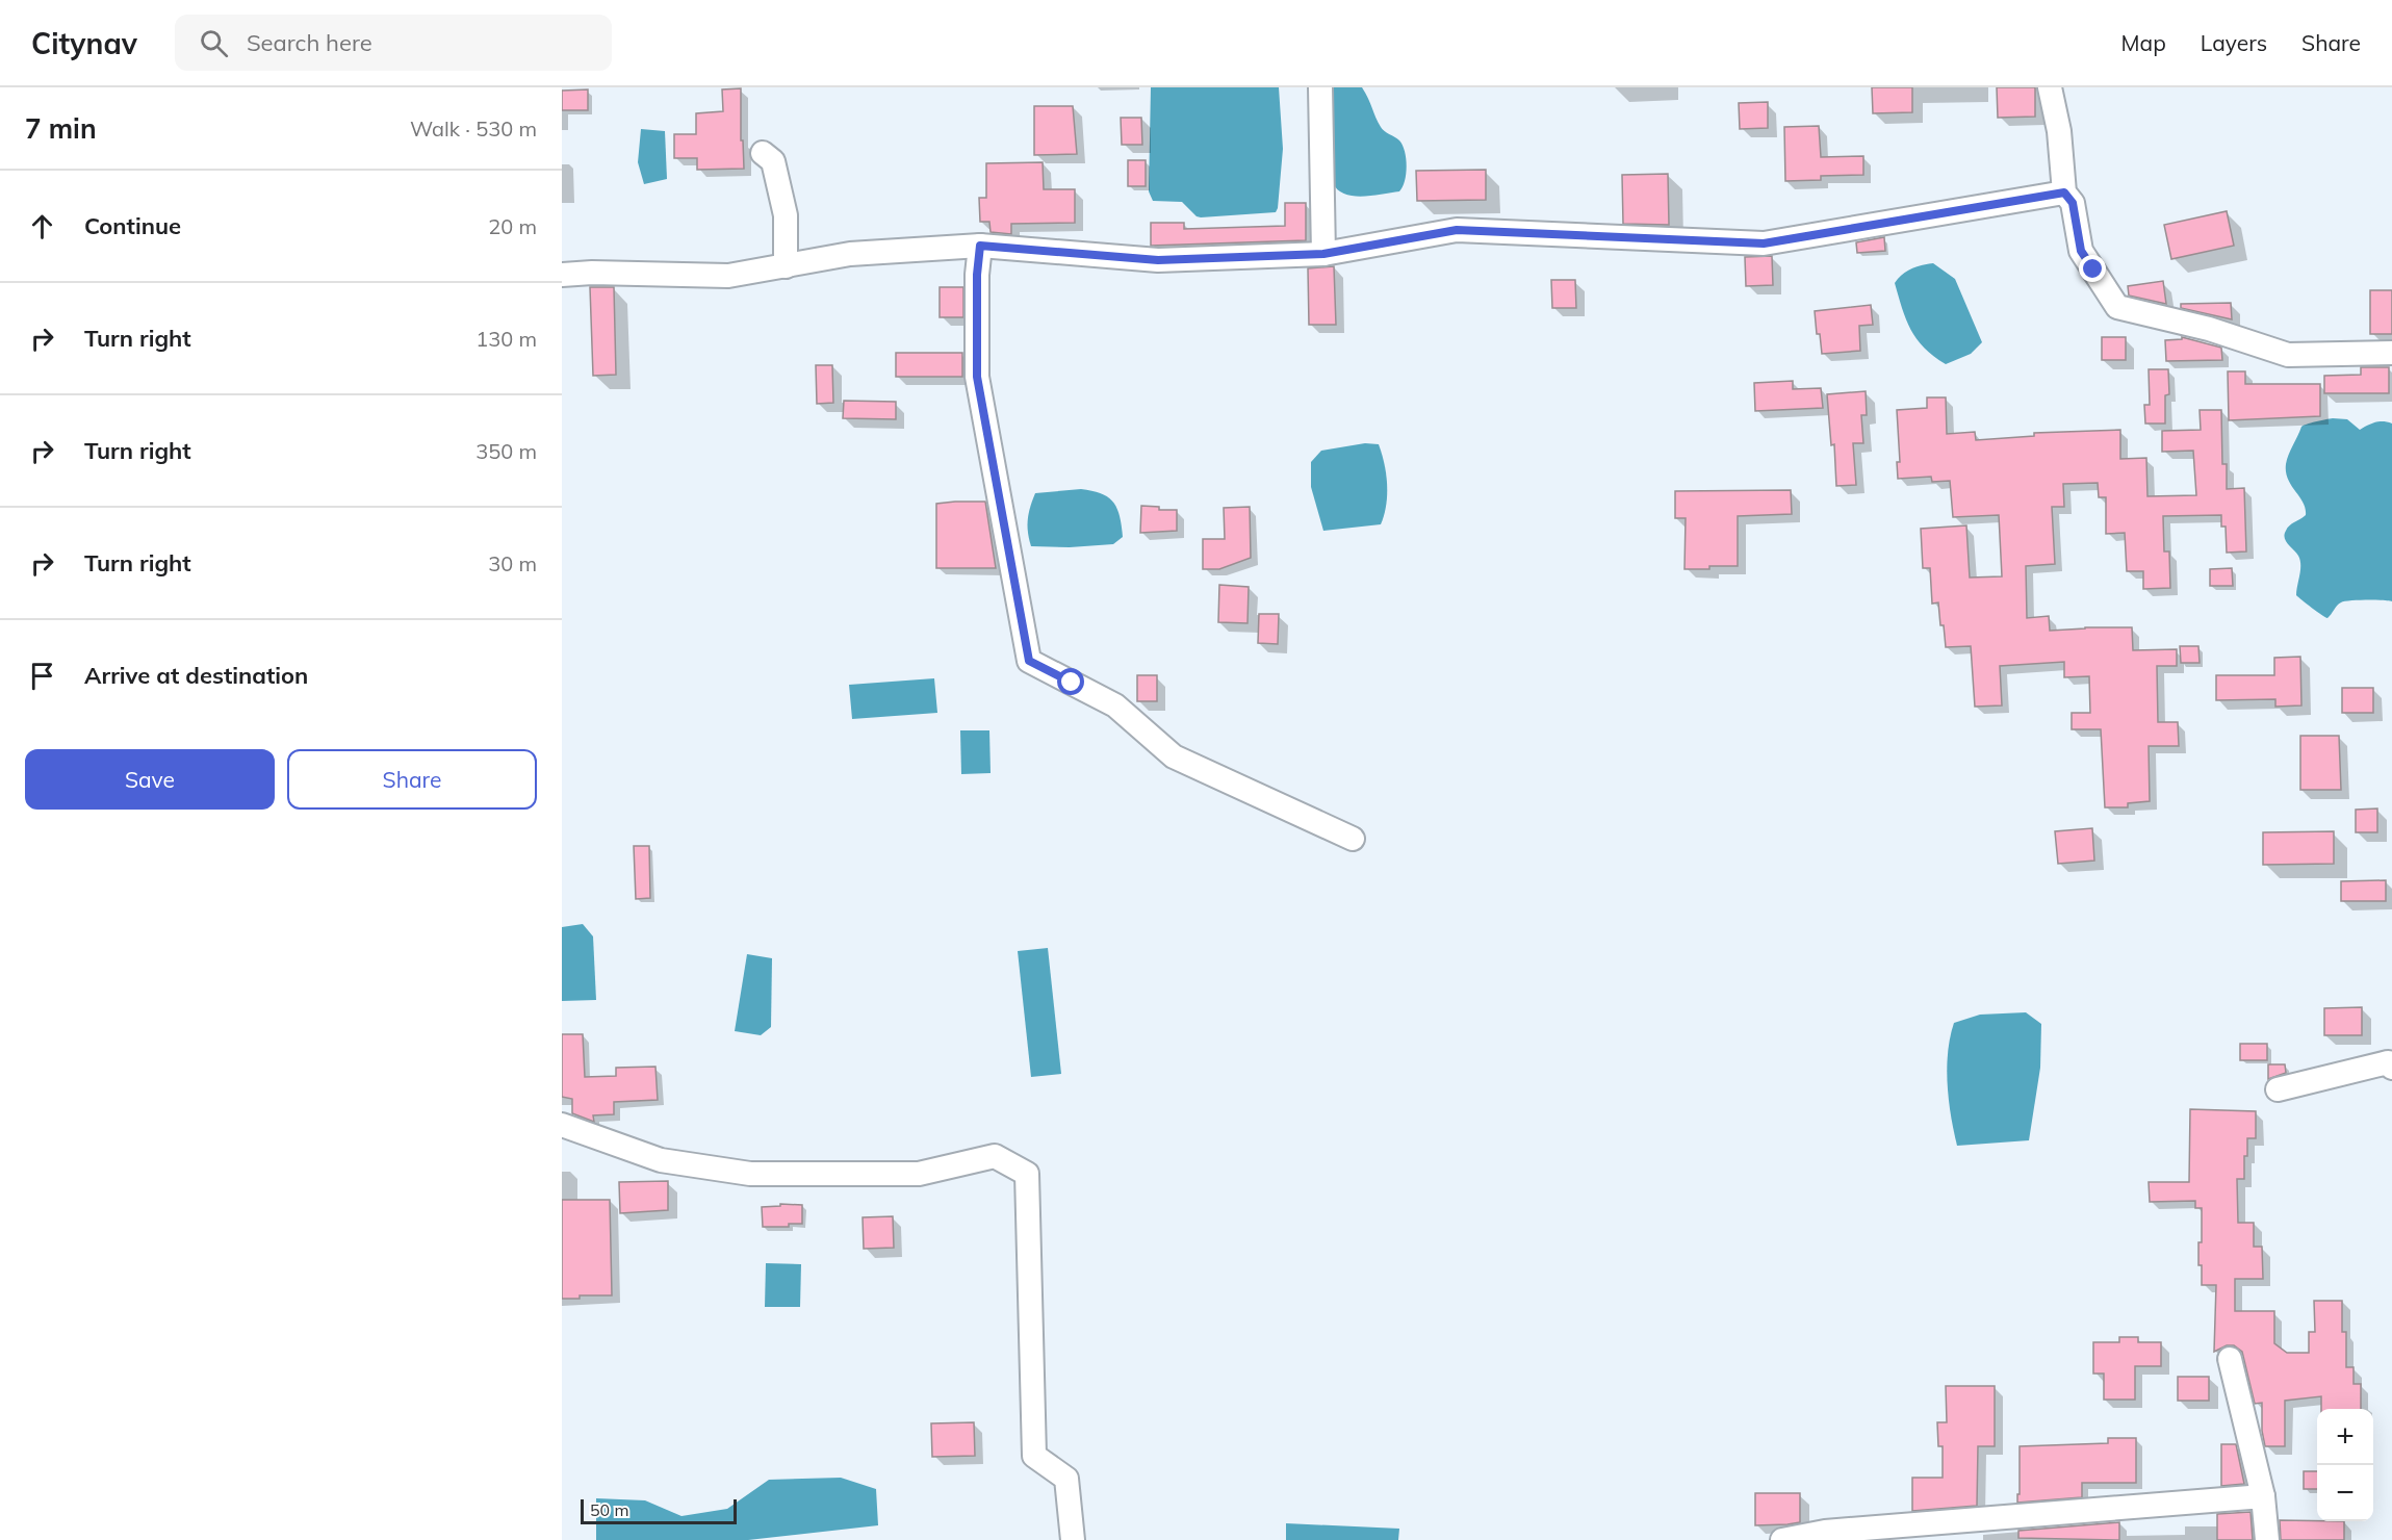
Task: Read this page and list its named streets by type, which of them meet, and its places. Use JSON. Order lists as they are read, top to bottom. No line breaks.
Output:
{"scale_bar":"50 m","page":{"header":"Citynav","search":"Search here","nav":["Map","Layers","Share"],"heading":["7 min","Walk · 530 m"],"list":[["Continue","20 m"],["Turn right","130 m"],["Turn right","350 m"],["Turn right","30 m"],"Arrive at destination"],"buttons":["Save","Share"],"map_buttons":["+","−"],"scale":"50 m"}}
